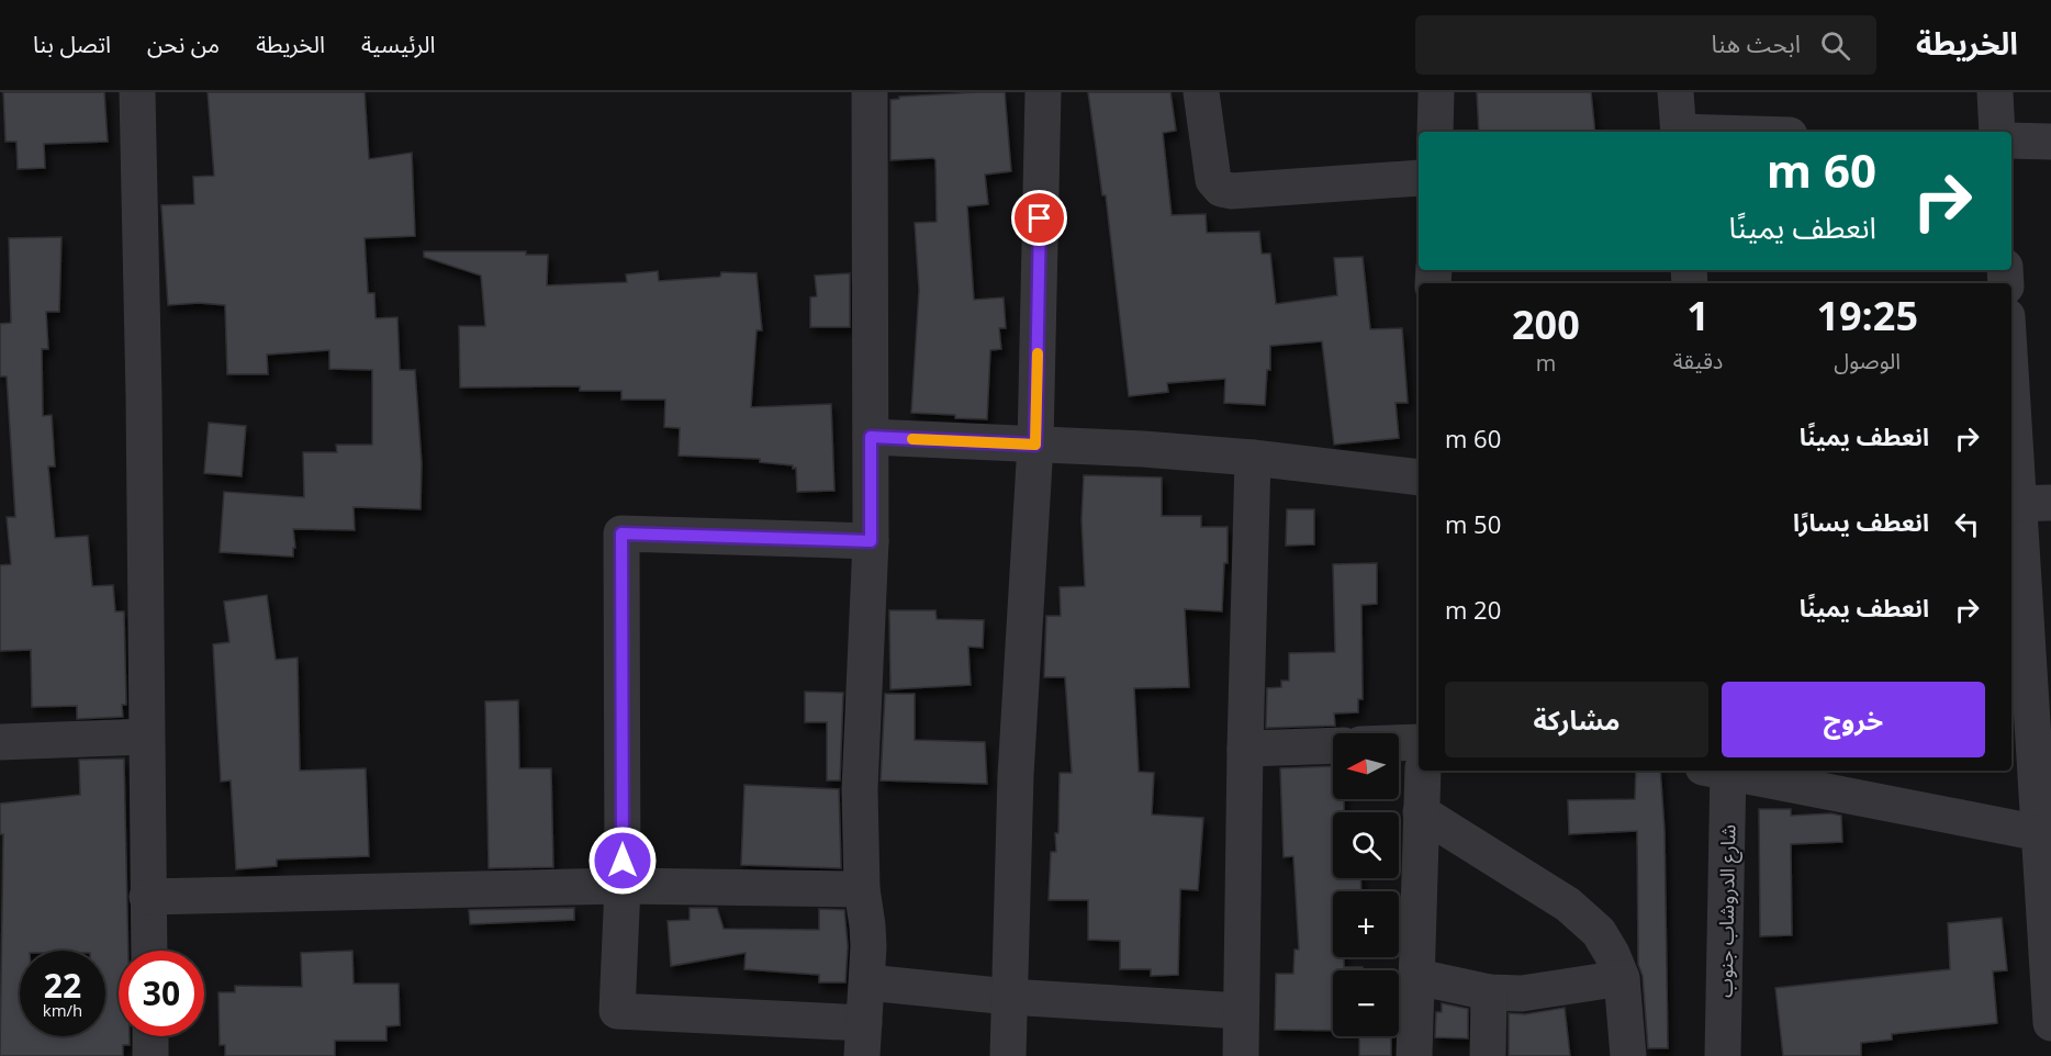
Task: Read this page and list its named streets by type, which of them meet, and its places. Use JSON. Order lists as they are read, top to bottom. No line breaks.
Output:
{"streets":{"street":["شارع الدروشاب جنوب"]},"north":"left","page":{"header":"الخريطة","search":"ابحث هنا","nav":["الرئيسية","الخريطة","من نحن","اتصل بنا"],"turn":["60 m","انعطف يمينًا"],"eta":["19:25","الوصول","1","دقيقة","200","m"],"list":[{"name":"انعطف يمينًا","value":"60 m"},{"name":"انعطف يسارًا","value":"50 m"},{"name":"انعطف يمينًا","value":"20 m"}],"buttons":["خروج","مشاركة"],"map_buttons":["+","−"],"speed":"22 km/h","limit":"30"}}
